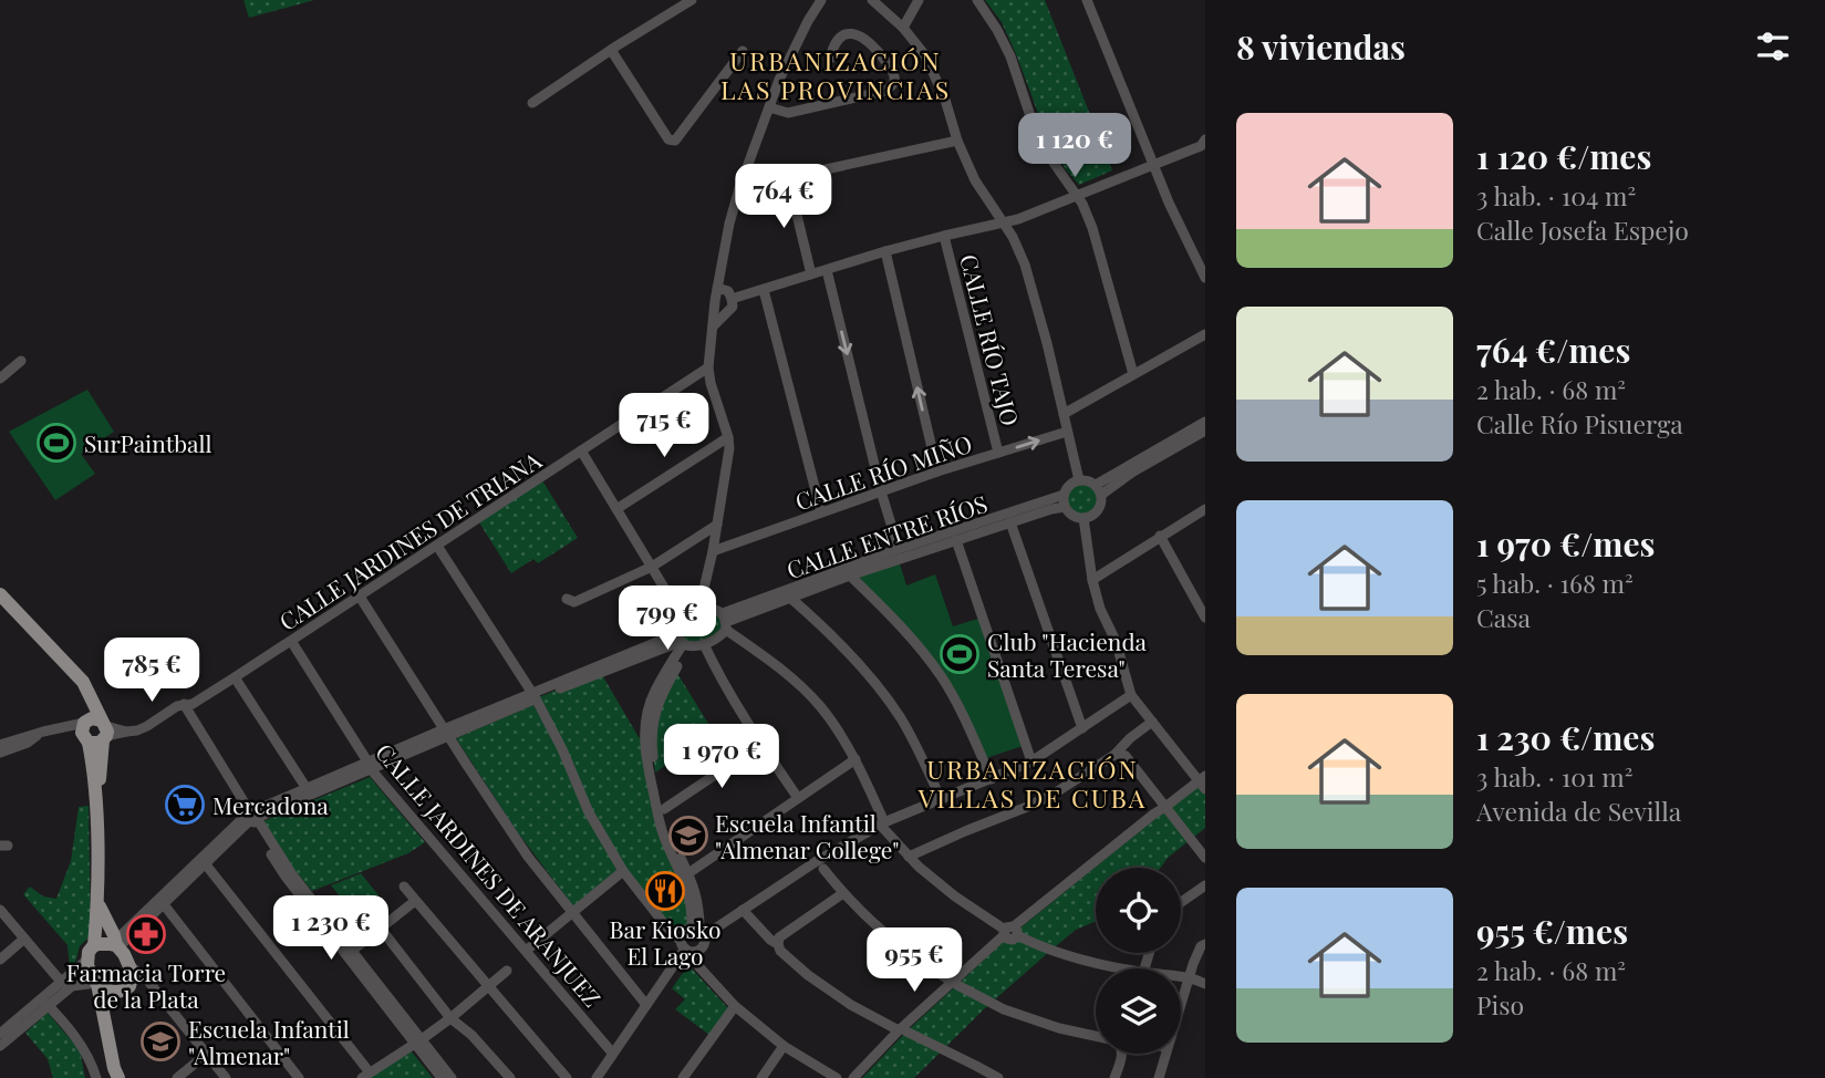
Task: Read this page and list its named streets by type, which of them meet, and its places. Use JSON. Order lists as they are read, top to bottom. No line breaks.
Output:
{"streets":{"street":["CALLE RÍO TAJO","CALLE RÍO MIÑO","CALLE ENTRE RÍOS","CALLE JARDINES DE TRIANA","CALLE JARDINES DE ARANJUEZ"]},"crossings":[["CALLE RÍO TAJO","CALLE RÍO MIÑO"],["CALLE JARDINES DE TRIANA","CALLE JARDINES DE ARANJUEZ"]],"districts":["URBANIZACIÓN LAS PROVINCIAS","URBANIZACIÓN VILLAS DE CUBA"],"places":{"sports":["SurPaintball","Club \"Hacienda Santa Teresa\""],"supermarket":["Mercadona"],"school or university":["Escuela Infantil \"Almenar College\"","Escuela Infantil \"Almenar\""],"restaurant":["Bar Kiosko El Lago"],"pharmacy":["Farmacia Torre de la Plata"]},"page":{"heading":"8 viviendas","list":[{"name":"1 120 €/mes","note":"3 hab. · 104 m² · Calle Josefa Espejo"},{"name":"764 €/mes","note":"2 hab. · 68 m² · Calle Río Pisuerga"},{"name":"1 970 €/mes","note":"5 hab. · 168 m² · Casa"},{"name":"1 230 €/mes","note":"3 hab. · 101 m² · Avenida de Sevilla"},{"name":"955 €/mes","note":"2 hab. · 68 m² · Piso"}],"price":["1 120 €","764 €","715 €","799 €","785 €","1 970 €","1 230 €","955 €"]}}
